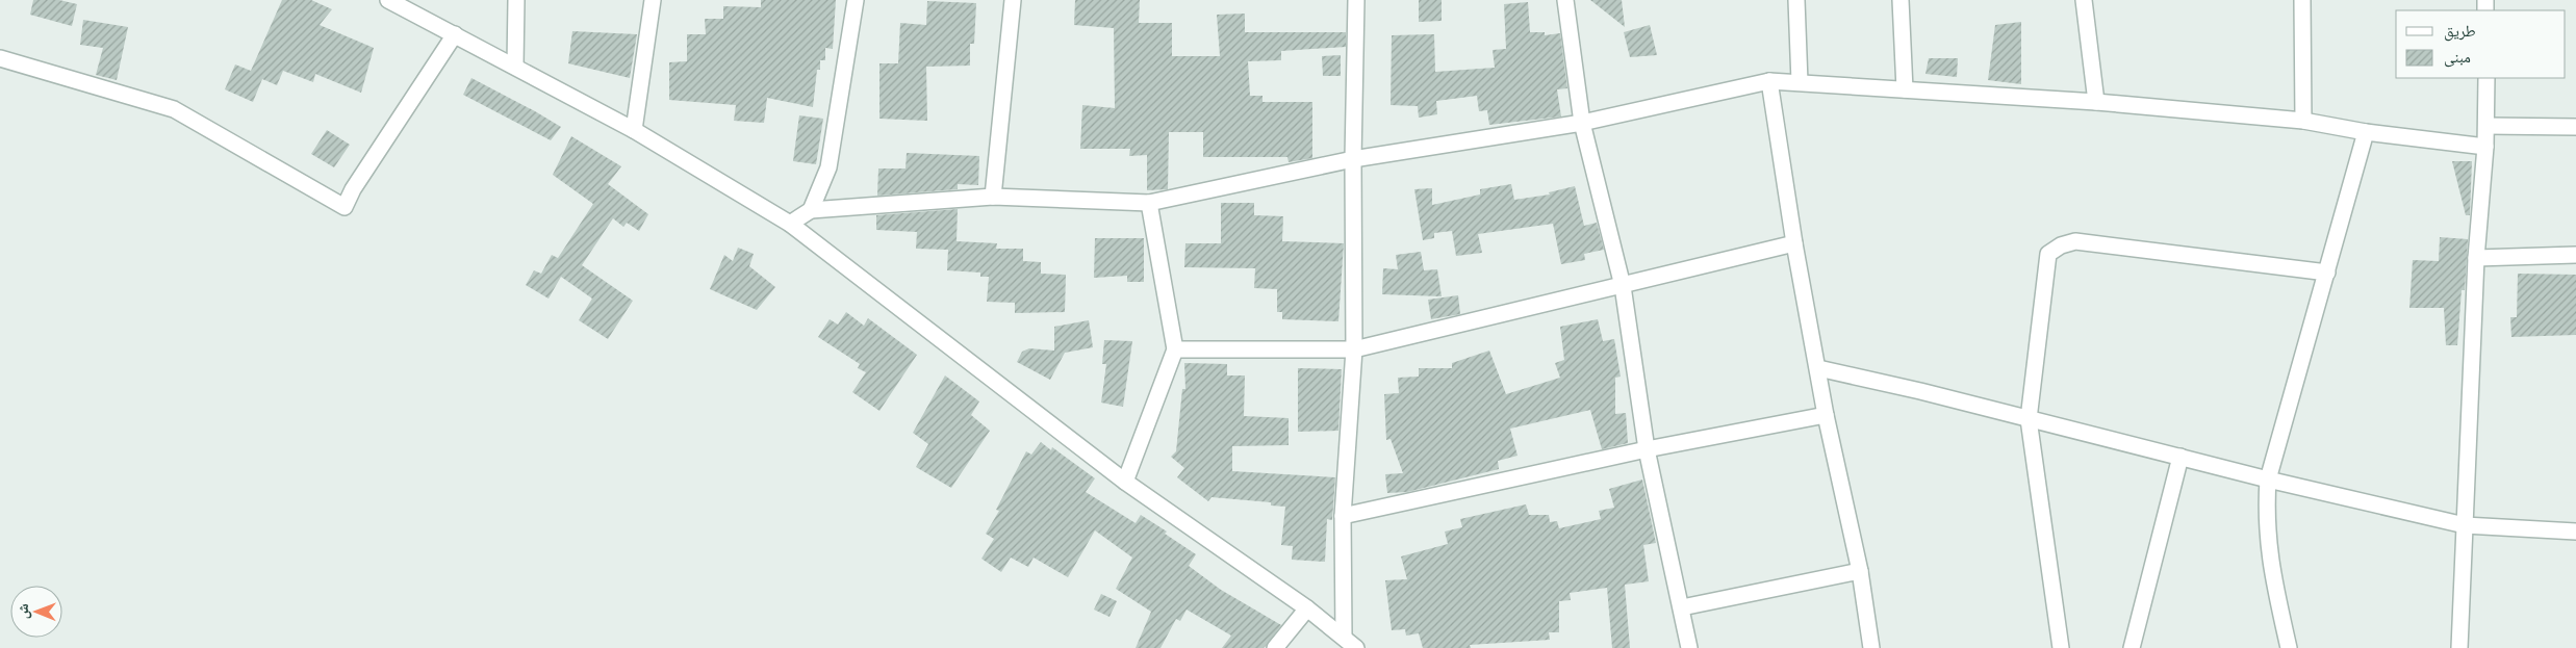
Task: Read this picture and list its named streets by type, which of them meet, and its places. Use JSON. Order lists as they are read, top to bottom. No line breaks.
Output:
{"legend":["طريق","مبنى"],"north":"left"}
